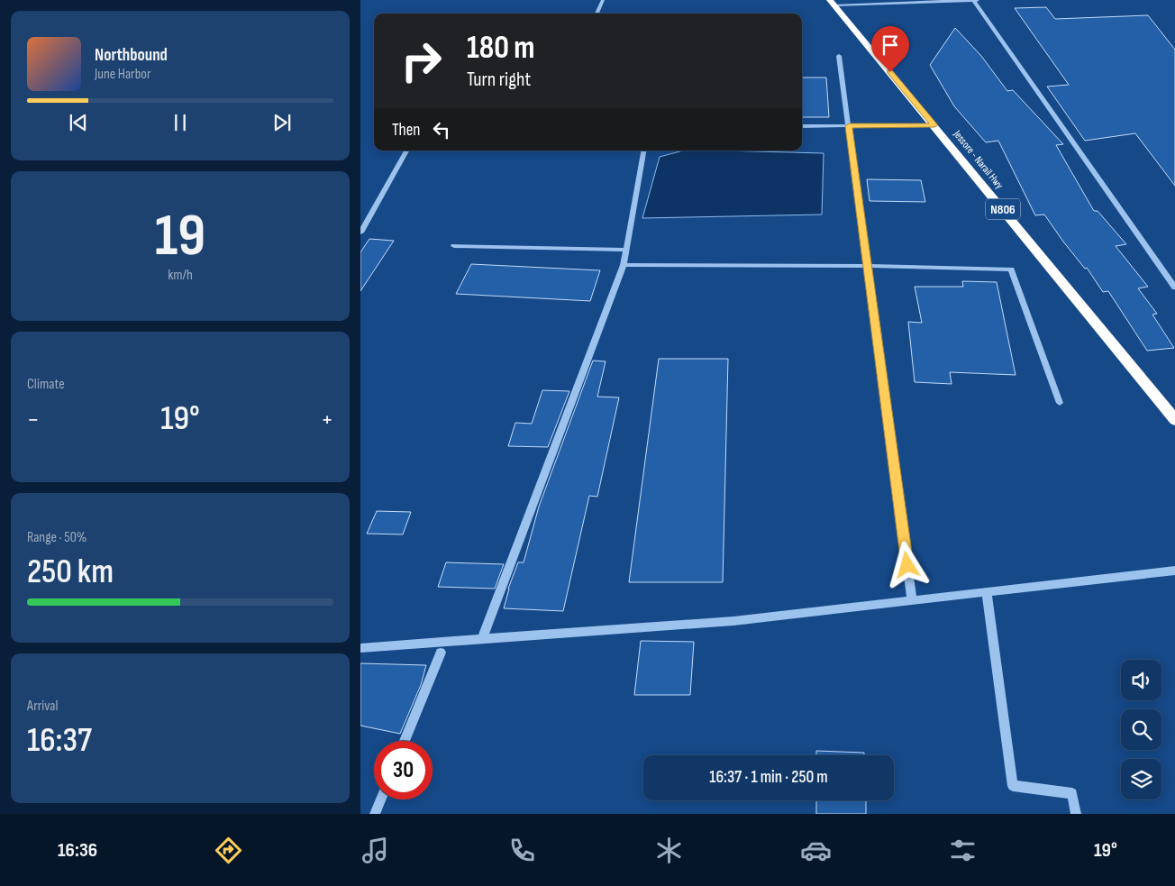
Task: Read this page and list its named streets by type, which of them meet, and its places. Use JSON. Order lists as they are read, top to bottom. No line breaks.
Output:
{"streets":{"highway":["Jessore - Narail Hwy","N806"]},"page":{"turn":["180 m","Turn right"],"song":["Northbound","June Harbor"],"then":"Then","tile":[["19","km/h"],"Climate",["Range · 50%","250 km"],["Arrival","16:37"]],"heat":["−","19°","+"],"limit":"30","trip":"16:37 · 1 min · 250 m","tabs":["16:36","19°"]}}
